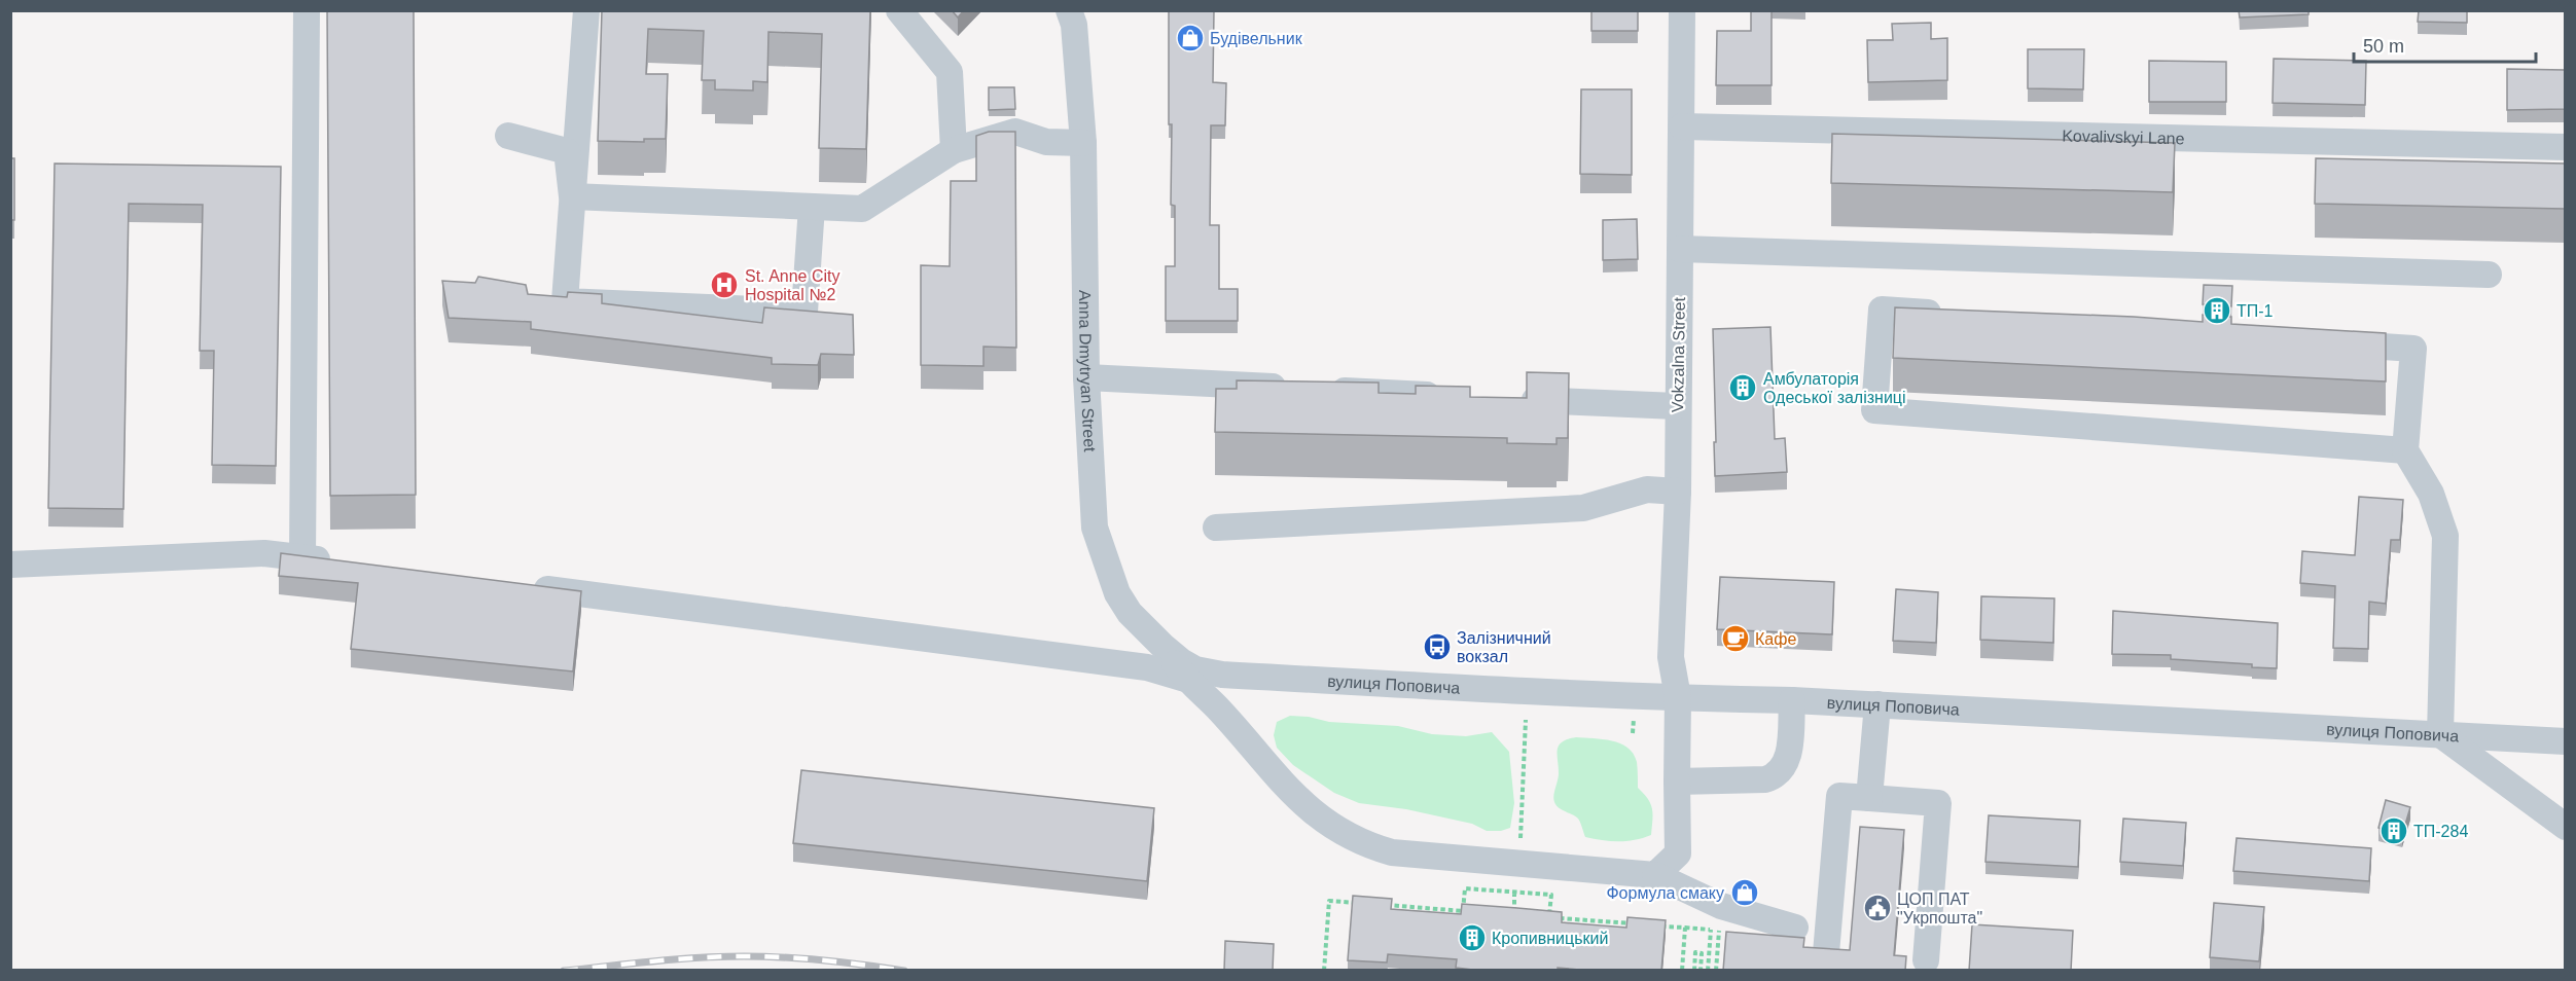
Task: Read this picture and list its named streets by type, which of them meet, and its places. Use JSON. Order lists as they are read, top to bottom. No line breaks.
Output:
{"streets":{"street":["Kovalivskyi Lane","Vokzalna Street","Anna Dmytryan Street","вулиця Поповича"]},"crossings":[["Kovalivskyi Lane","Vokzalna Street"],["Vokzalna Street","вулиця Поповича"],["Anna Dmytryan Street","вулиця Поповича"]],"places":{"shop":["Будівельник","Формула смаку"],"hospital":["St. Anne City Hospital №2"],"building":["ТП-1","Амбулаторія Одеської залізниці","ТП-284","Кропивницький"],"cafe":["Кафе"],"bus stop":["Залізничний вокзал"],"public building":["ЦОП ПАТ \"Укрпошта\""]},"scale_bar":"50 m"}
